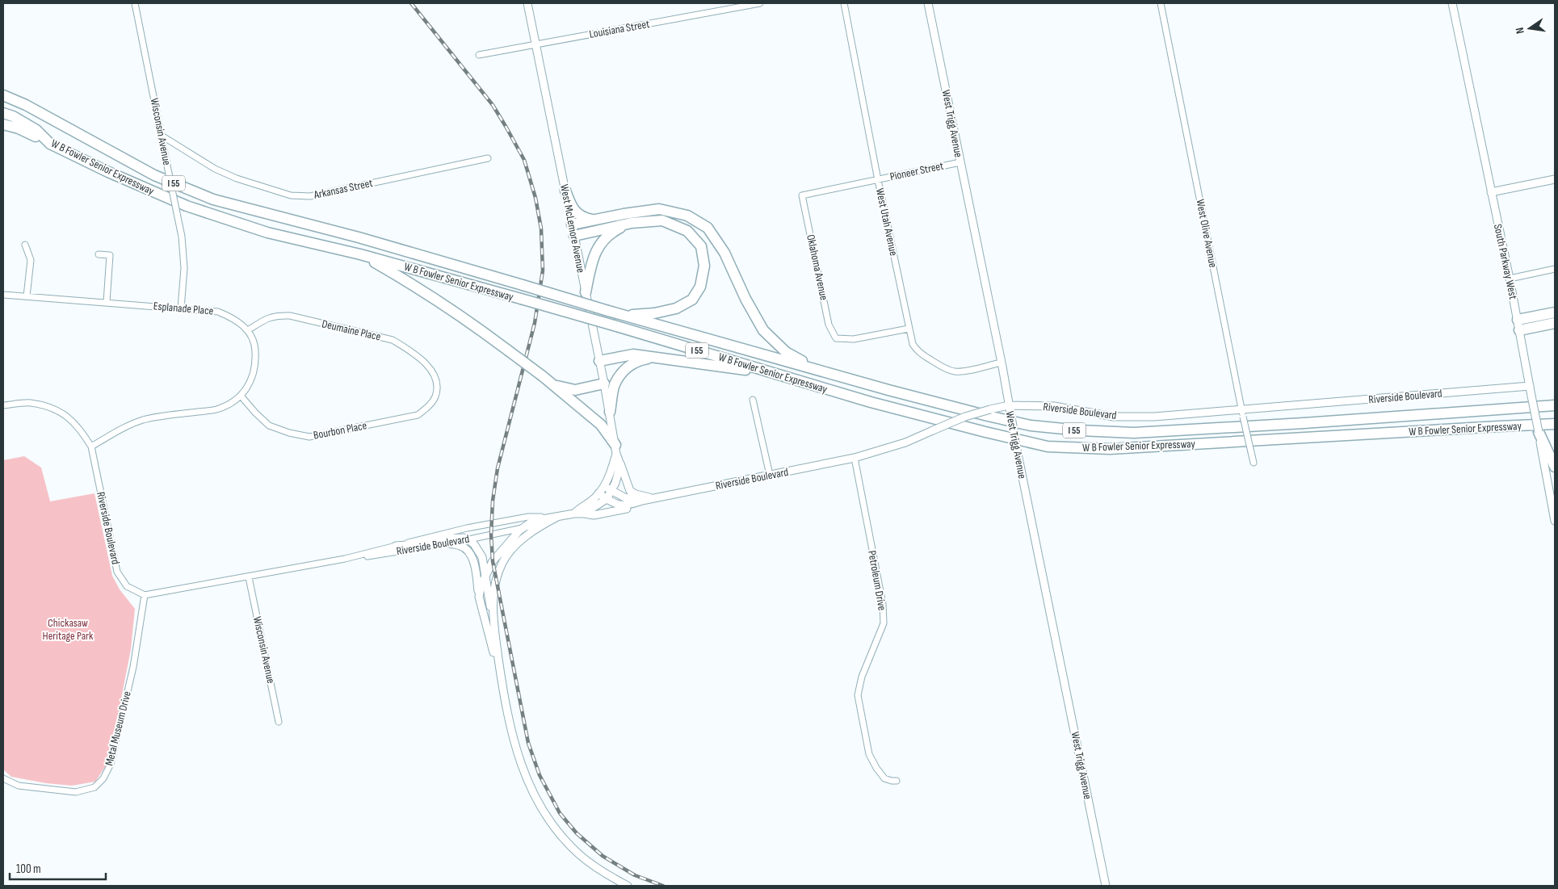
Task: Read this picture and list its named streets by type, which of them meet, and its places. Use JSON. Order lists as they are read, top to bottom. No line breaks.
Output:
{"streets":{"highway":["W B Fowler Senior Expressway","I 55"],"street":["Louisiana Street","West Trigg Avenue","Wisconsin Avenue","Pioneer Street","Arkansas Street","West Utah Avenue","West McLemore Avenue","West Olive Avenue","South Parkway West","Oklahoma Avenue","Esplanade Place","Deumaine Place","Riverside Boulevard","Bourbon Place","Petroleum Drive","Metal Museum Drive"]},"crossings":[["Louisiana Street","West McLemore Avenue"],["West Trigg Avenue","Pioneer Street"],["West Trigg Avenue","West Utah Avenue"],["West Trigg Avenue","Riverside Boulevard"],["Wisconsin Avenue","Arkansas Street"],["Wisconsin Avenue","Esplanade Place"],["Wisconsin Avenue","Riverside Boulevard"],["Pioneer Street","West Utah Avenue"],["Pioneer Street","Oklahoma Avenue"],["West Utah Avenue","Oklahoma Avenue"],["West McLemore Avenue","Riverside Boulevard"],["West Olive Avenue","Riverside Boulevard"],["South Parkway West","Riverside Boulevard"],["Esplanade Place","Deumaine Place"],["Esplanade Place","Riverside Boulevard"],["Esplanade Place","Bourbon Place"],["Deumaine Place","Bourbon Place"],["Riverside Boulevard","Petroleum Drive"],["Riverside Boulevard","Metal Museum Drive"]],"parks":["Chickasaw Heritage Park"],"scale_bar":"100 m","north":"left"}
